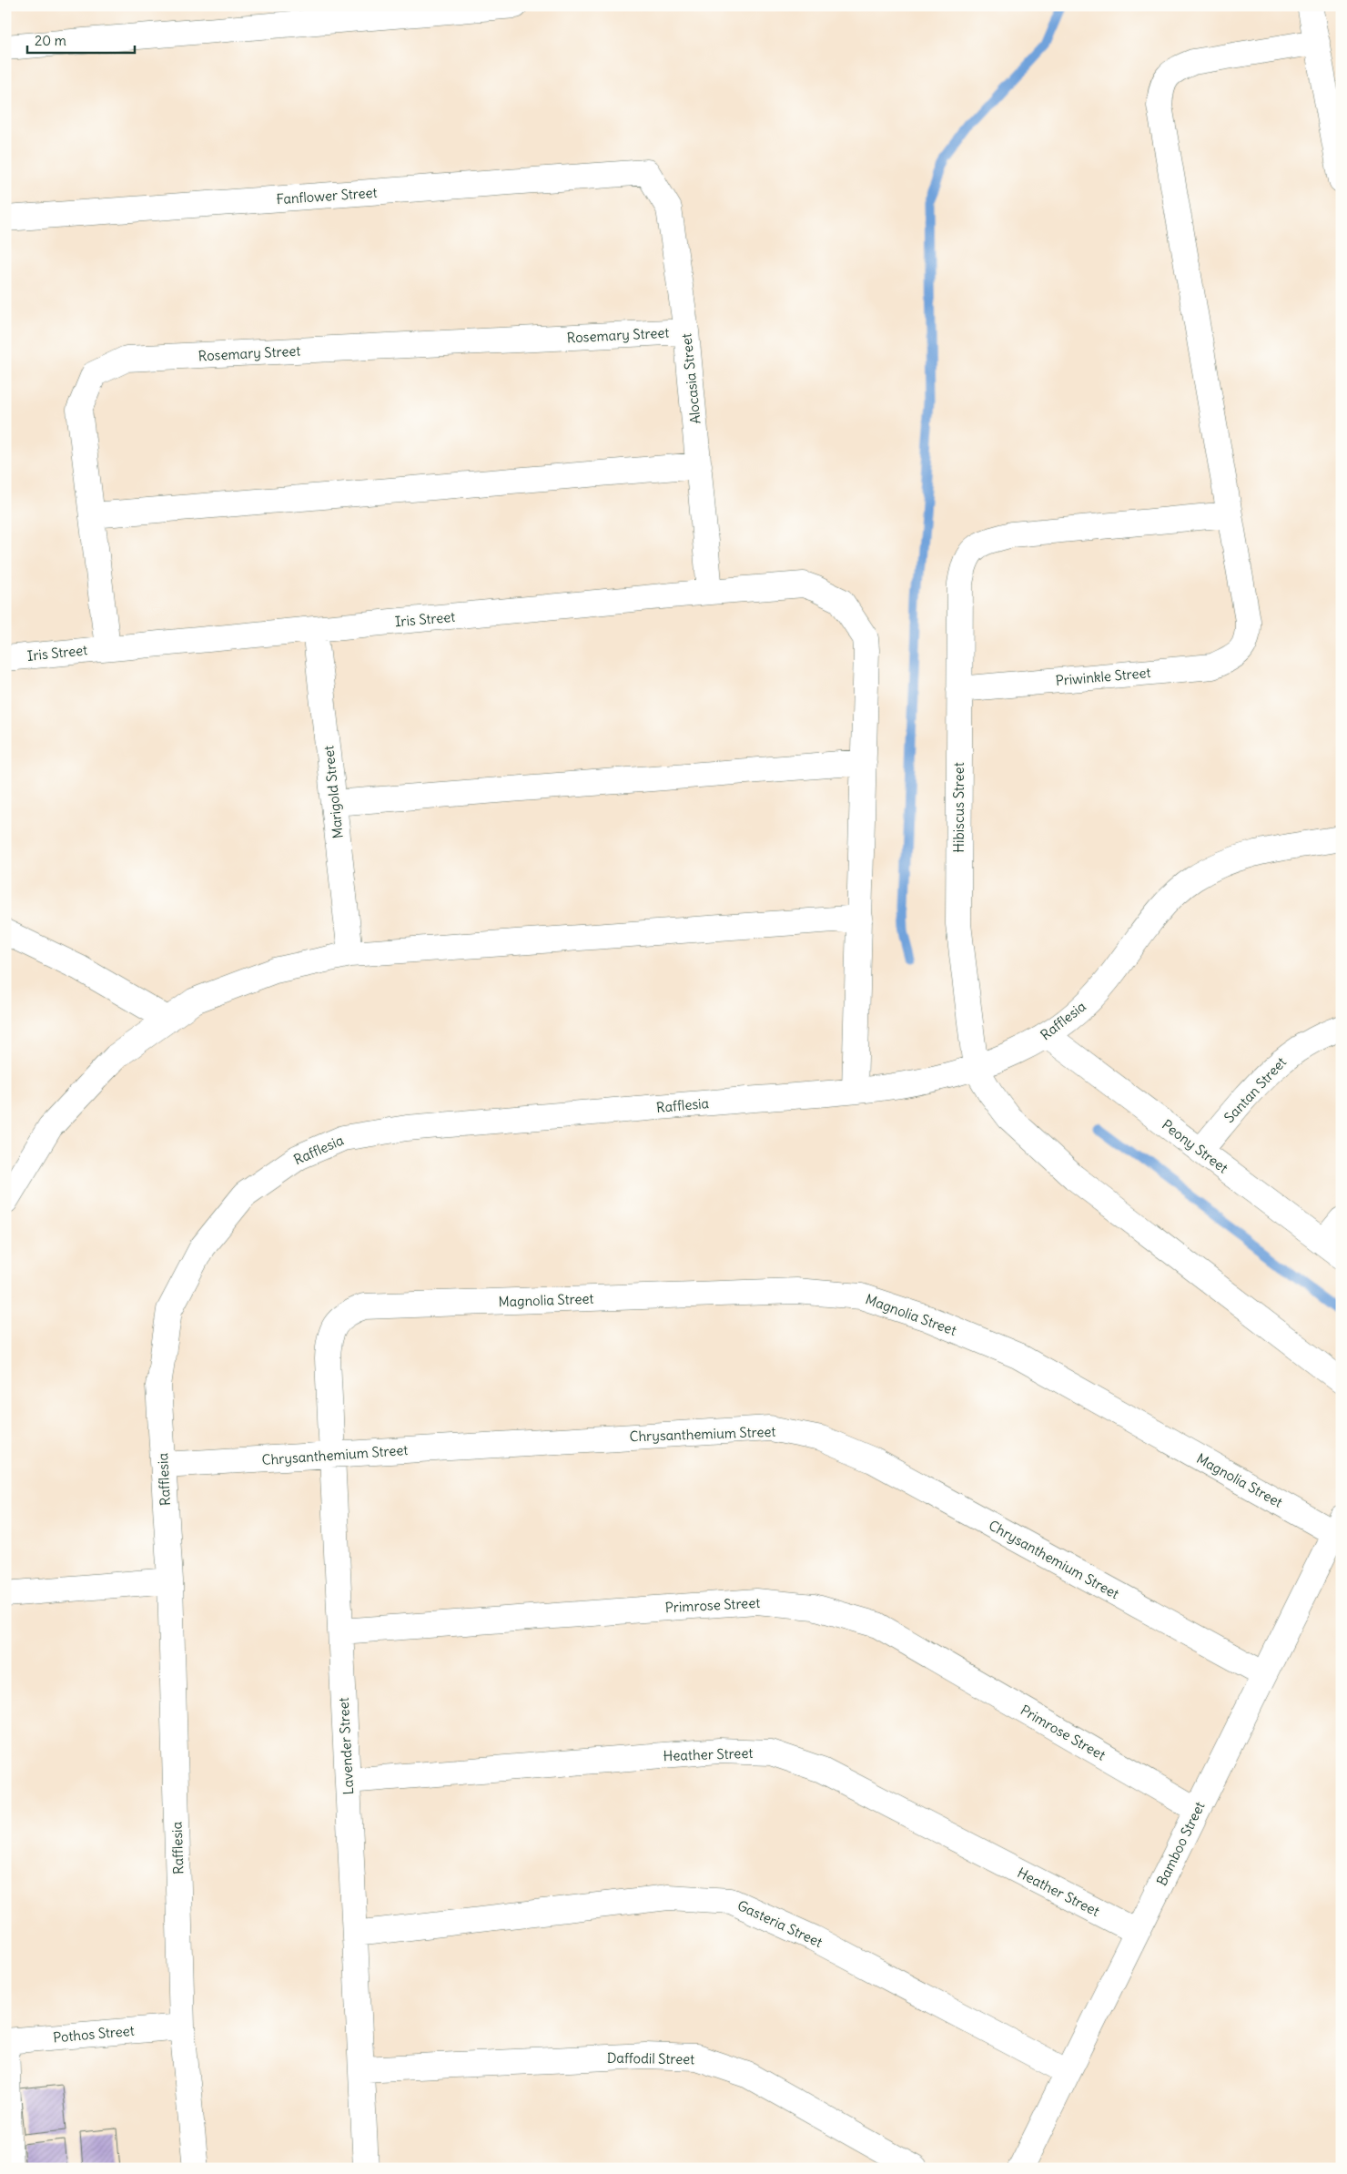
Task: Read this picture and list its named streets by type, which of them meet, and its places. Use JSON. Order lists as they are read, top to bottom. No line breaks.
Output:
{"streets":{"street":["Fanflower Street","Rosemary Street","Alocasia Street","Iris Street","Priwinkle Street","Marigold Street","Hibiscus Street","Rafflesia","Santan Street","Peony Street","Magnolia Street","Chrysanthemium Street","Primrose Street","Lavender Street","Heather Street","Bamboo Street","Gasteria Street","Pothos Street","Daffodil Street"]},"crossings":[["Fanflower Street","Alocasia Street"],["Rosemary Street","Alocasia Street"],["Rosemary Street","Iris Street"],["Alocasia Street","Iris Street"],["Iris Street","Marigold Street"],["Priwinkle Street","Hibiscus Street"],["Hibiscus Street","Rafflesia"],["Rafflesia","Peony Street"],["Rafflesia","Chrysanthemium Street"],["Rafflesia","Pothos Street"],["Santan Street","Peony Street"],["Magnolia Street","Lavender Street"],["Magnolia Street","Bamboo Street"],["Chrysanthemium Street","Lavender Street"],["Chrysanthemium Street","Bamboo Street"],["Primrose Street","Lavender Street"],["Primrose Street","Bamboo Street"],["Lavender Street","Heather Street"],["Lavender Street","Gasteria Street"],["Lavender Street","Daffodil Street"],["Heather Street","Bamboo Street"],["Bamboo Street","Gasteria Street"]],"scale_bar":"20 m"}
